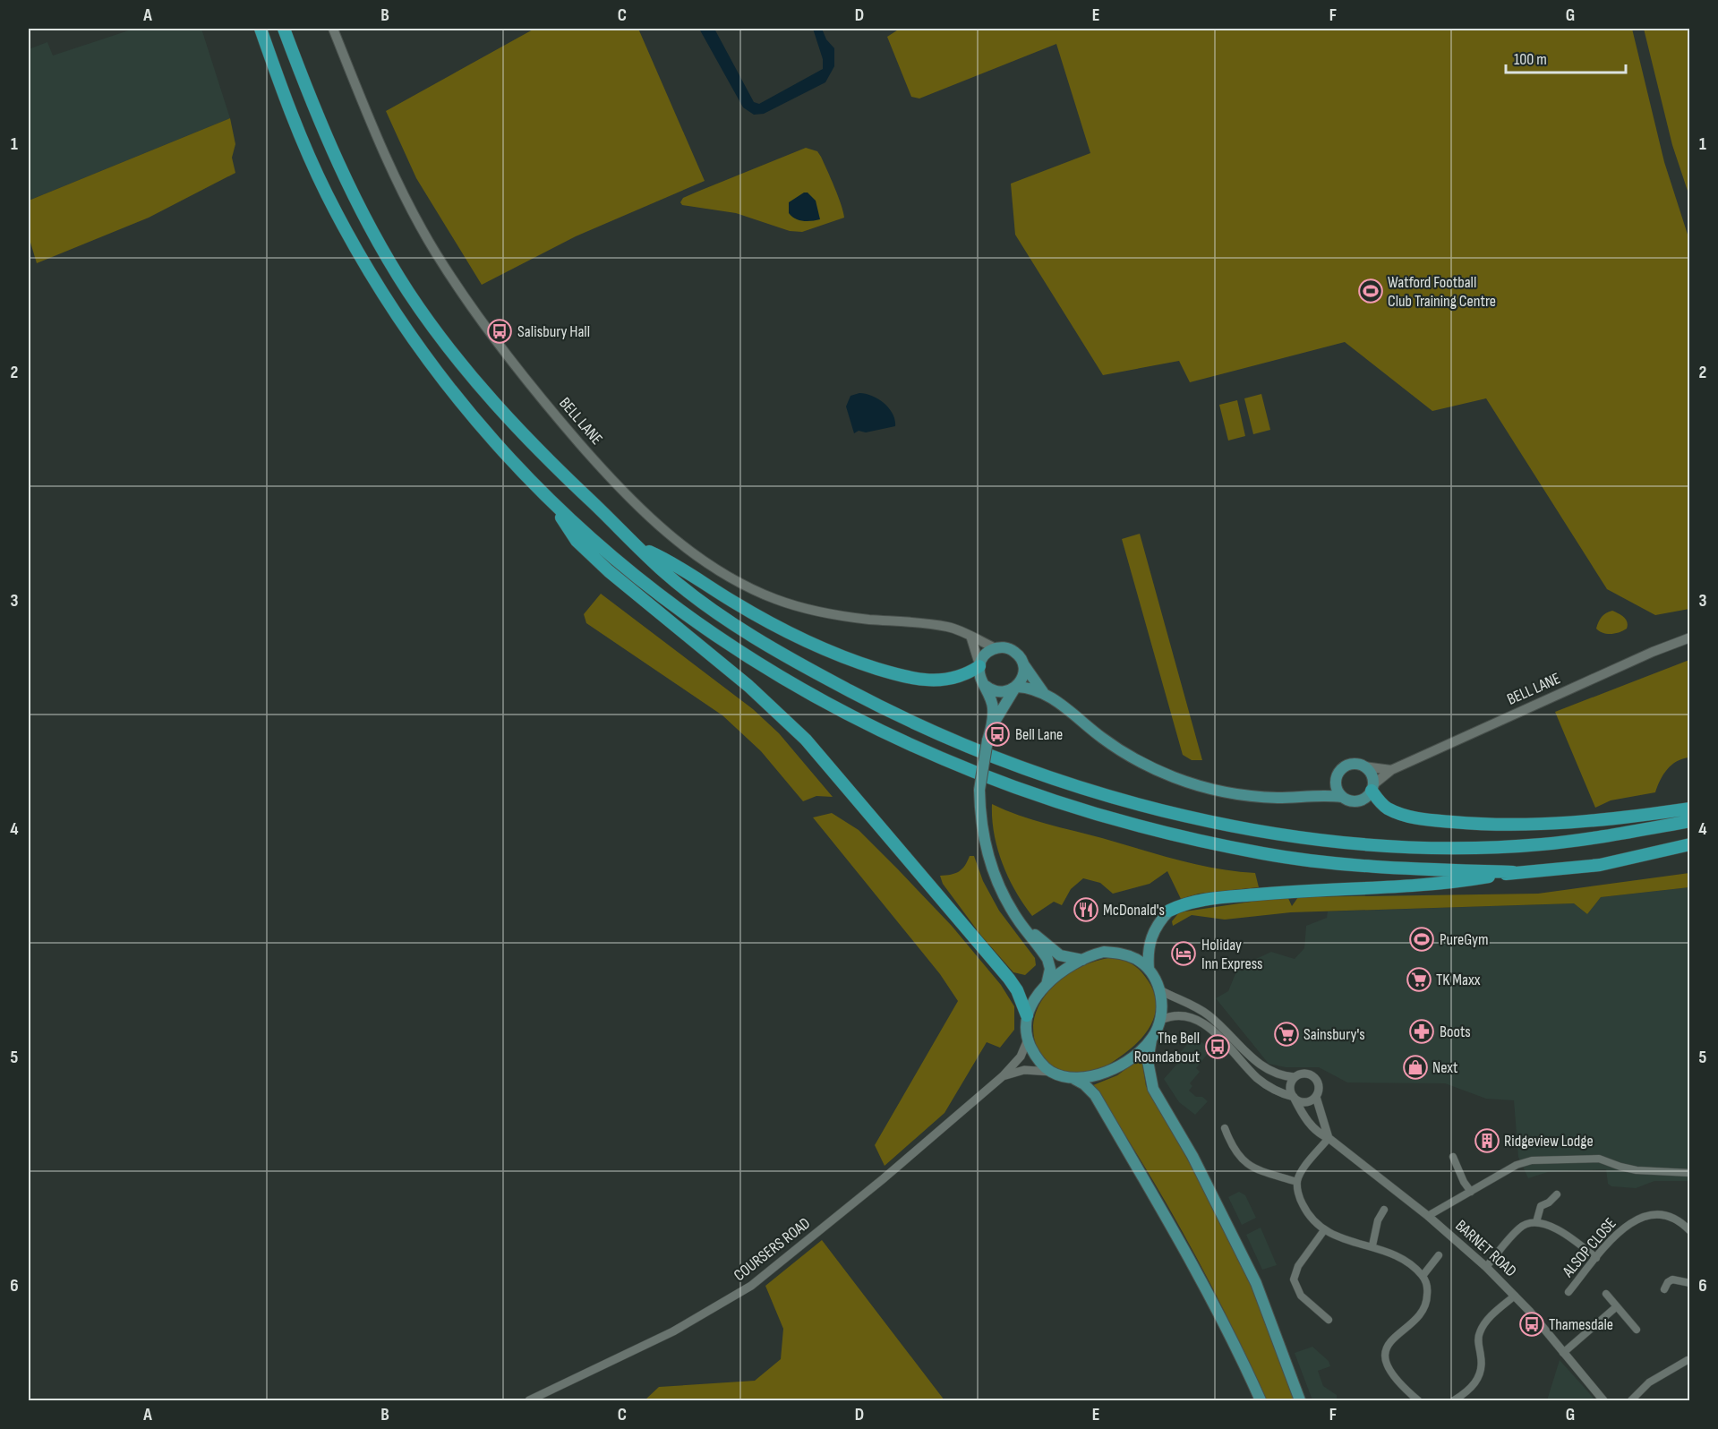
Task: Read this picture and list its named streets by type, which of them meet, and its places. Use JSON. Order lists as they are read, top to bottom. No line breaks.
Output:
{"streets":{"main road":["BELL LANE"],"street":["ALSOP CLOSE","BARNET ROAD","COURSERS ROAD"]},"places":{"sports":["Watford Football Club Training Centre","PureGym"],"bus stop":["Salisbury Hall","Bell Lane","The Bell Roundabout","Thamesdale"],"restaurant":["McDonald's"],"hotel":["Holiday Inn Express"],"supermarket":["TK Maxx","Sainsbury's"],"pharmacy":["Boots"],"shop":["Next"],"building":["Ridgeview Lodge"]},"scale_bar":"100 m","grid":{"columns":["A","B","C","D","E","F","G"],"rows":["1","2","3","4","5","6"]}}
